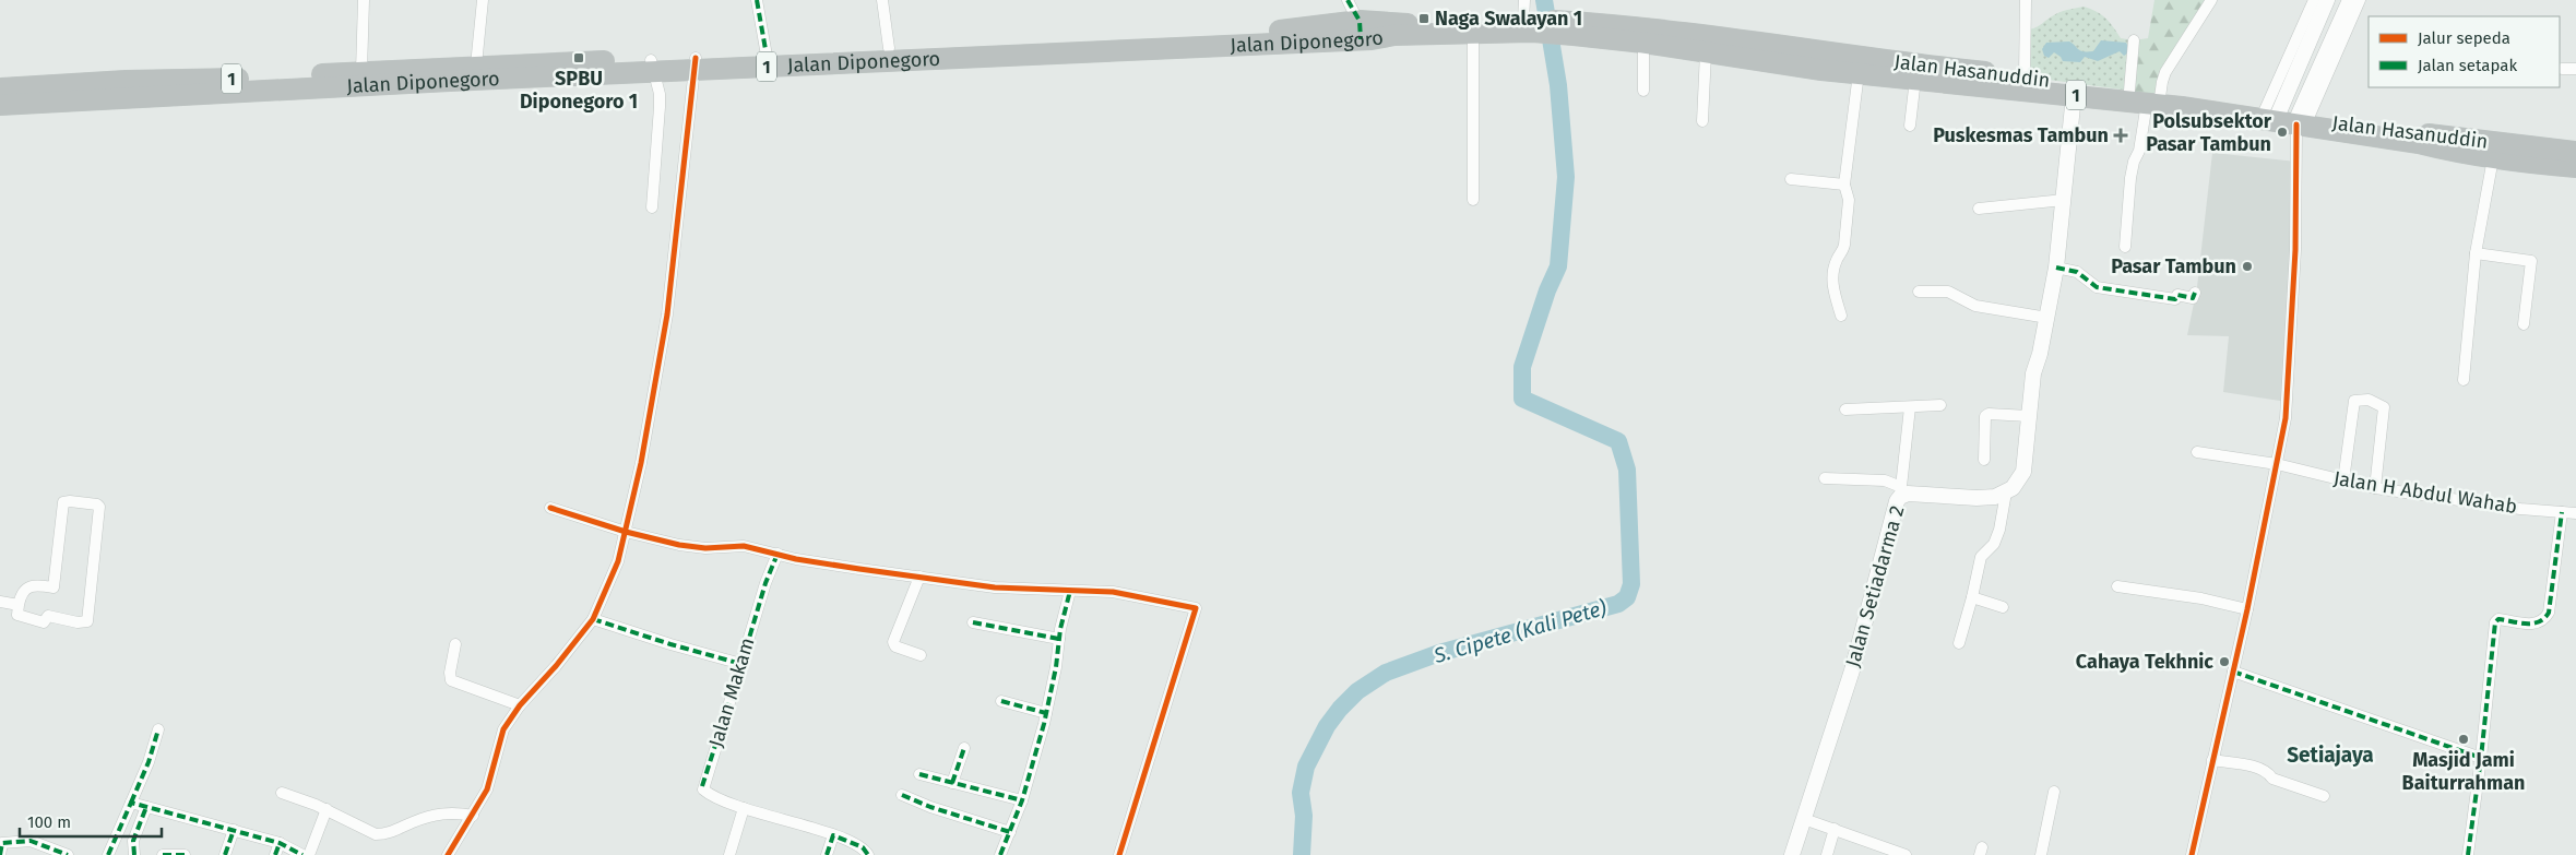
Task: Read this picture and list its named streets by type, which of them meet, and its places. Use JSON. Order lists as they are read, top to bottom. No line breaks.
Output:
{"streets":{"highway":["Jalan Diponegoro","1","Jalan Hasanuddin"],"main road":["Jalan Setiadarma 2"],"street":["Jalan H Abdul Wahab","Jalan Makam"]},"crossings":[["Jalan Diponegoro","Jalan Hasanuddin"]],"districts":["Setiajaya"],"water":["S. Cipete (Kali Pete)"],"places":{"transit":["Naga Swalayan 1","SPBU Diponegoro 1"],"other":["Polsubsektor Pasar Tambun","Pasar Tambun","Cahaya Tekhnic","Masjid Jami Baiturrahman"],"health":["Puskesmas Tambun"]},"legend":["Jalur sepeda","Jalan setapak"],"scale_bar":"100 m"}
